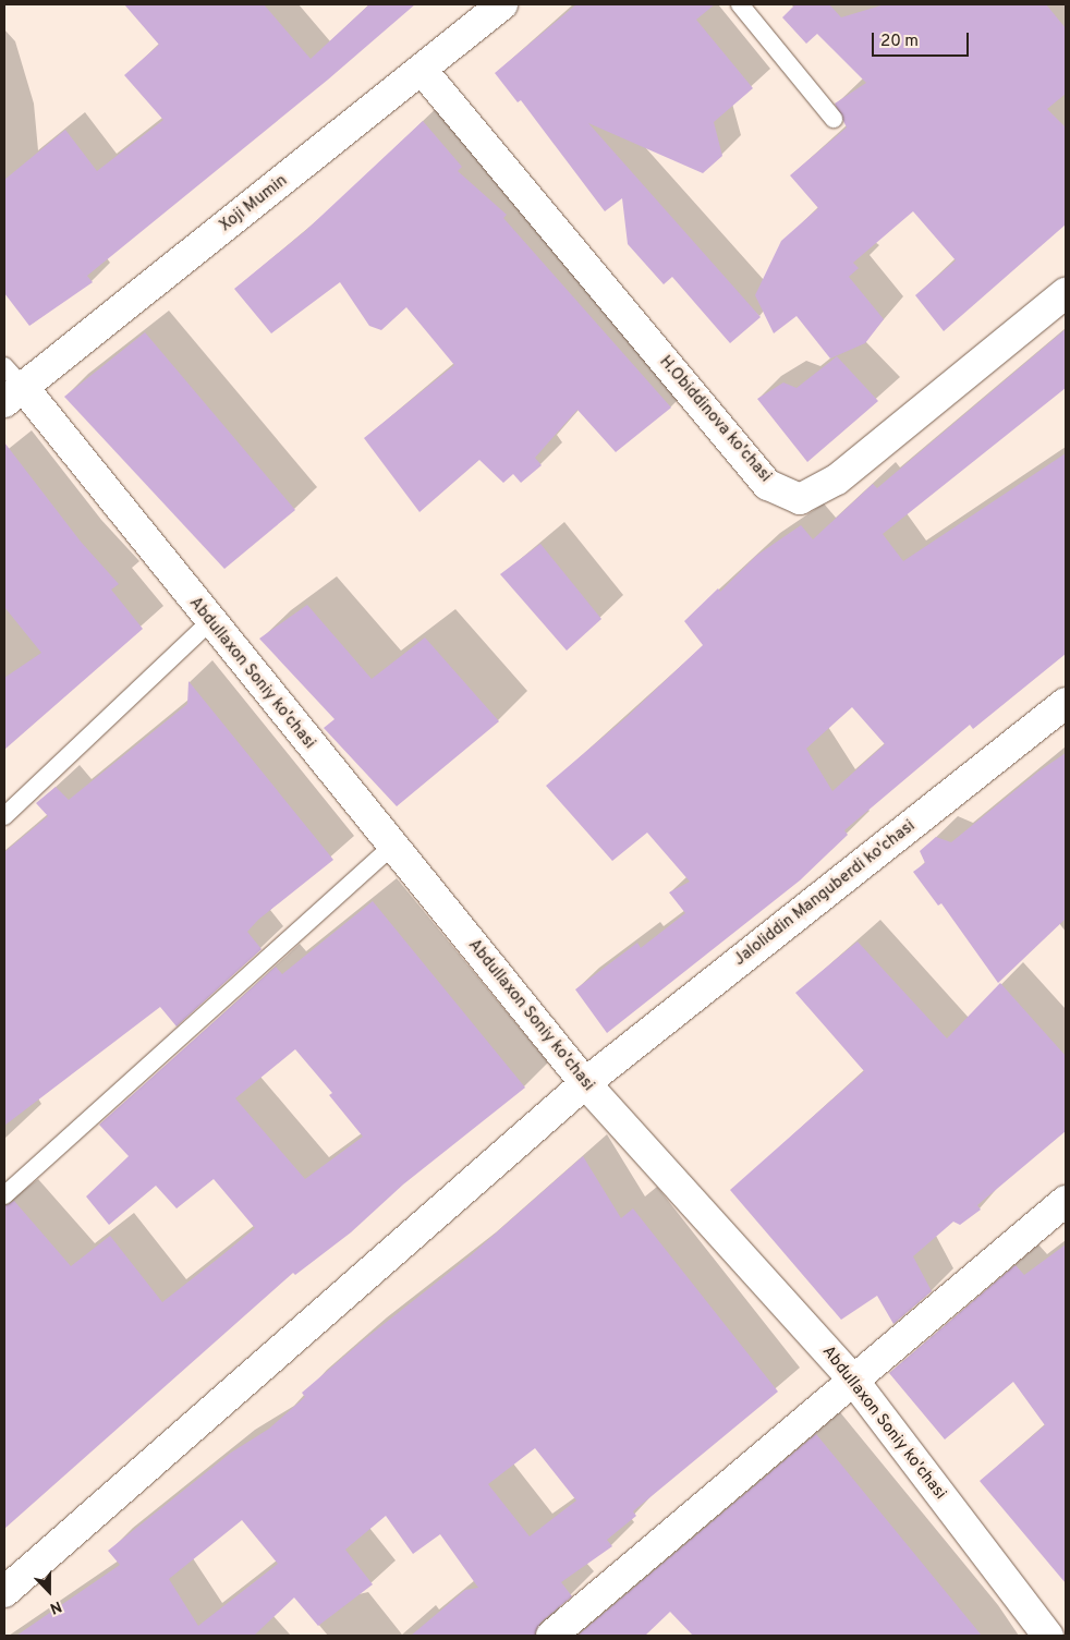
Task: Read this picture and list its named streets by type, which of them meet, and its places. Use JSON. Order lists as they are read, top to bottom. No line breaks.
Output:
{"streets":{"street":["Xoji Mumin","H.Obiddinova ko'chasi","Abdullaxon Soniy ko'chasi","Jaloliddin Manguberdi ko'chasi"]},"crossings":[["Xoji Mumin","H.Obiddinova ko'chasi"],["Xoji Mumin","Abdullaxon Soniy ko'chasi"],["Abdullaxon Soniy ko'chasi","Jaloliddin Manguberdi ko'chasi"]],"scale_bar":"20 m","north":"bottom"}
